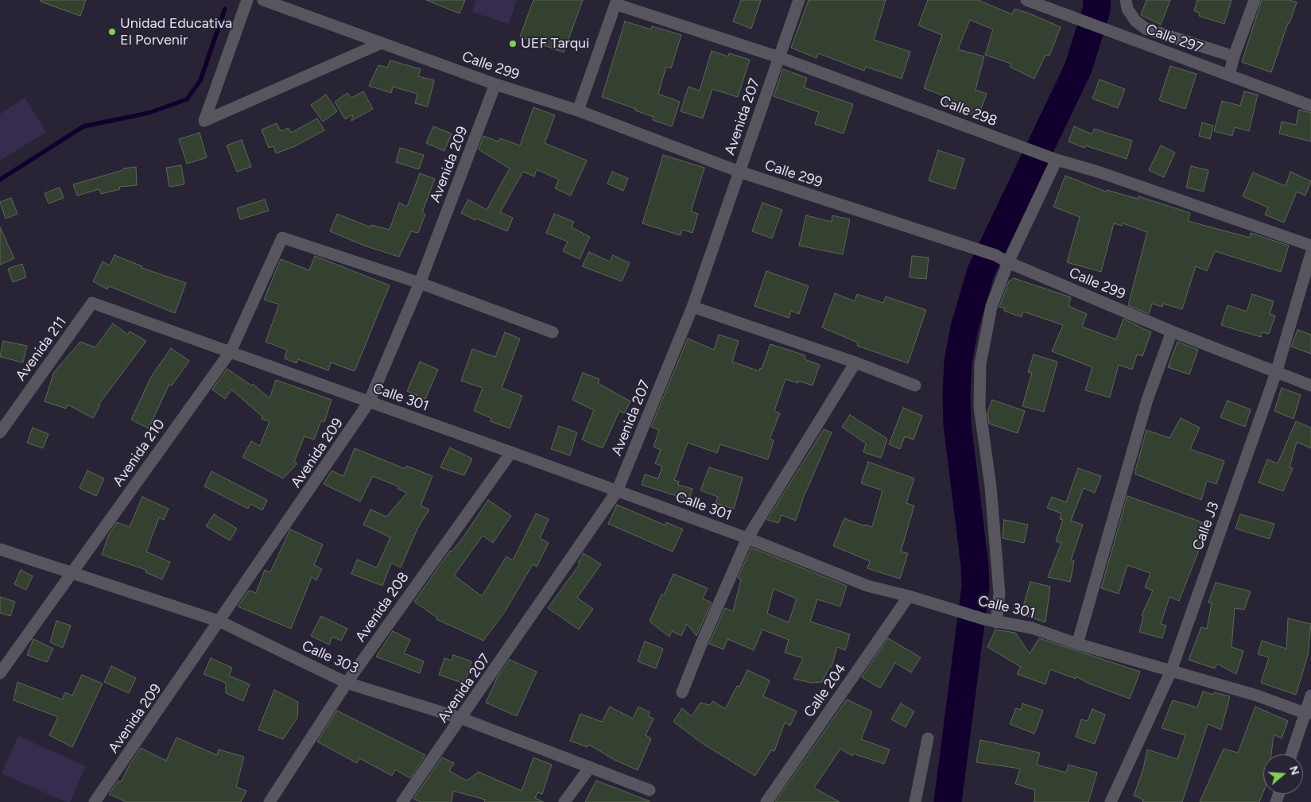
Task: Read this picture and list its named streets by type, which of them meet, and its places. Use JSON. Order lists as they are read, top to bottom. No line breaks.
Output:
{"streets":{"street":["Calle 297","Calle 299","Calle 298","Avenida 207","Avenida 209","Avenida 211","Calle 301","Avenida 210","Calle J3","Avenida 208","Calle 303","Calle 204"]},"crossings":[["Calle 299","Avenida 207"],["Calle 299","Avenida 209"],["Calle 299","Calle J3"],["Calle 298","Avenida 207"],["Avenida 207","Calle 301"],["Avenida 207","Calle 303"],["Avenida 209","Calle 301"],["Avenida 209","Avenida 210"],["Avenida 209","Calle 303"],["Avenida 211","Calle 301"],["Calle 301","Avenida 210"],["Calle 301","Calle J3"],["Calle 301","Avenida 208"],["Calle 301","Calle 204"],["Avenida 210","Calle 303"],["Avenida 208","Calle 303"]],"places":["Unidad Educativa El Porvenir","UEF Tarqui"],"north":"right"}
